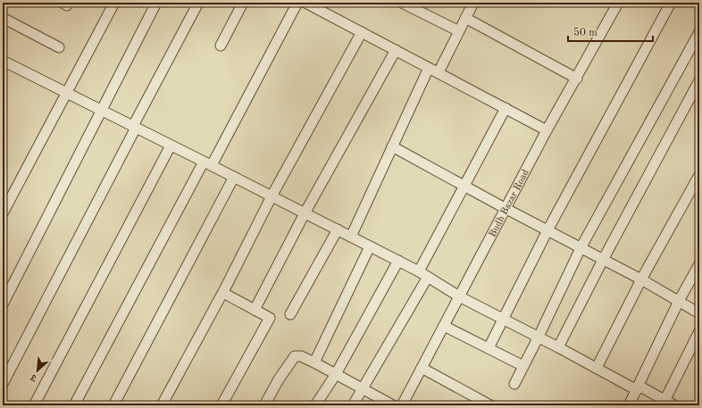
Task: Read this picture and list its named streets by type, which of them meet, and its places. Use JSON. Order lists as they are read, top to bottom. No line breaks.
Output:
{"streets":{"street":["Budh Bazar Road"]},"scale_bar":"50 m","north":"bottom left"}
